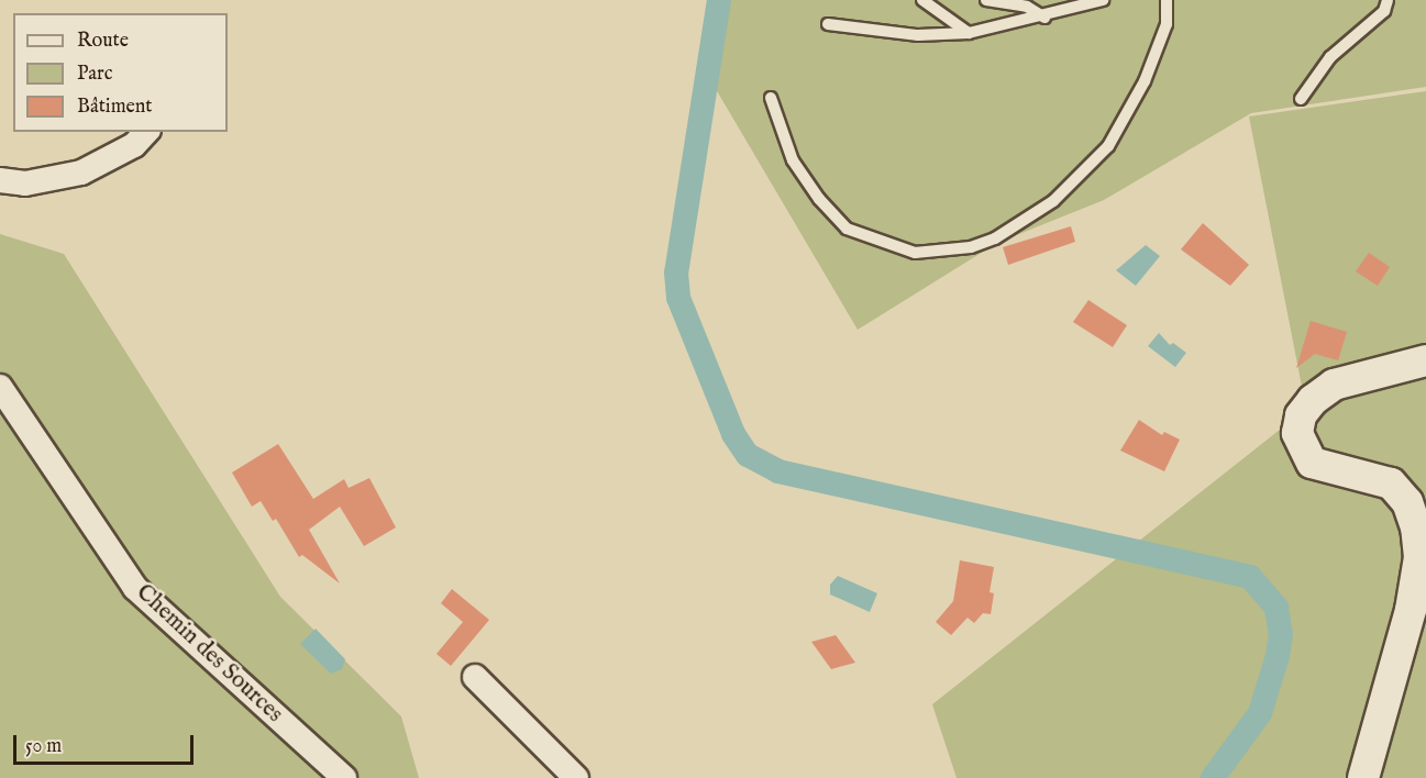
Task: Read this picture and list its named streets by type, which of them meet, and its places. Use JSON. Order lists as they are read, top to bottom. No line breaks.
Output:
{"streets":{"street":["Chemin des Sources"]},"legend":["Route","Parc","Bâtiment"],"scale_bar":"50 m"}
